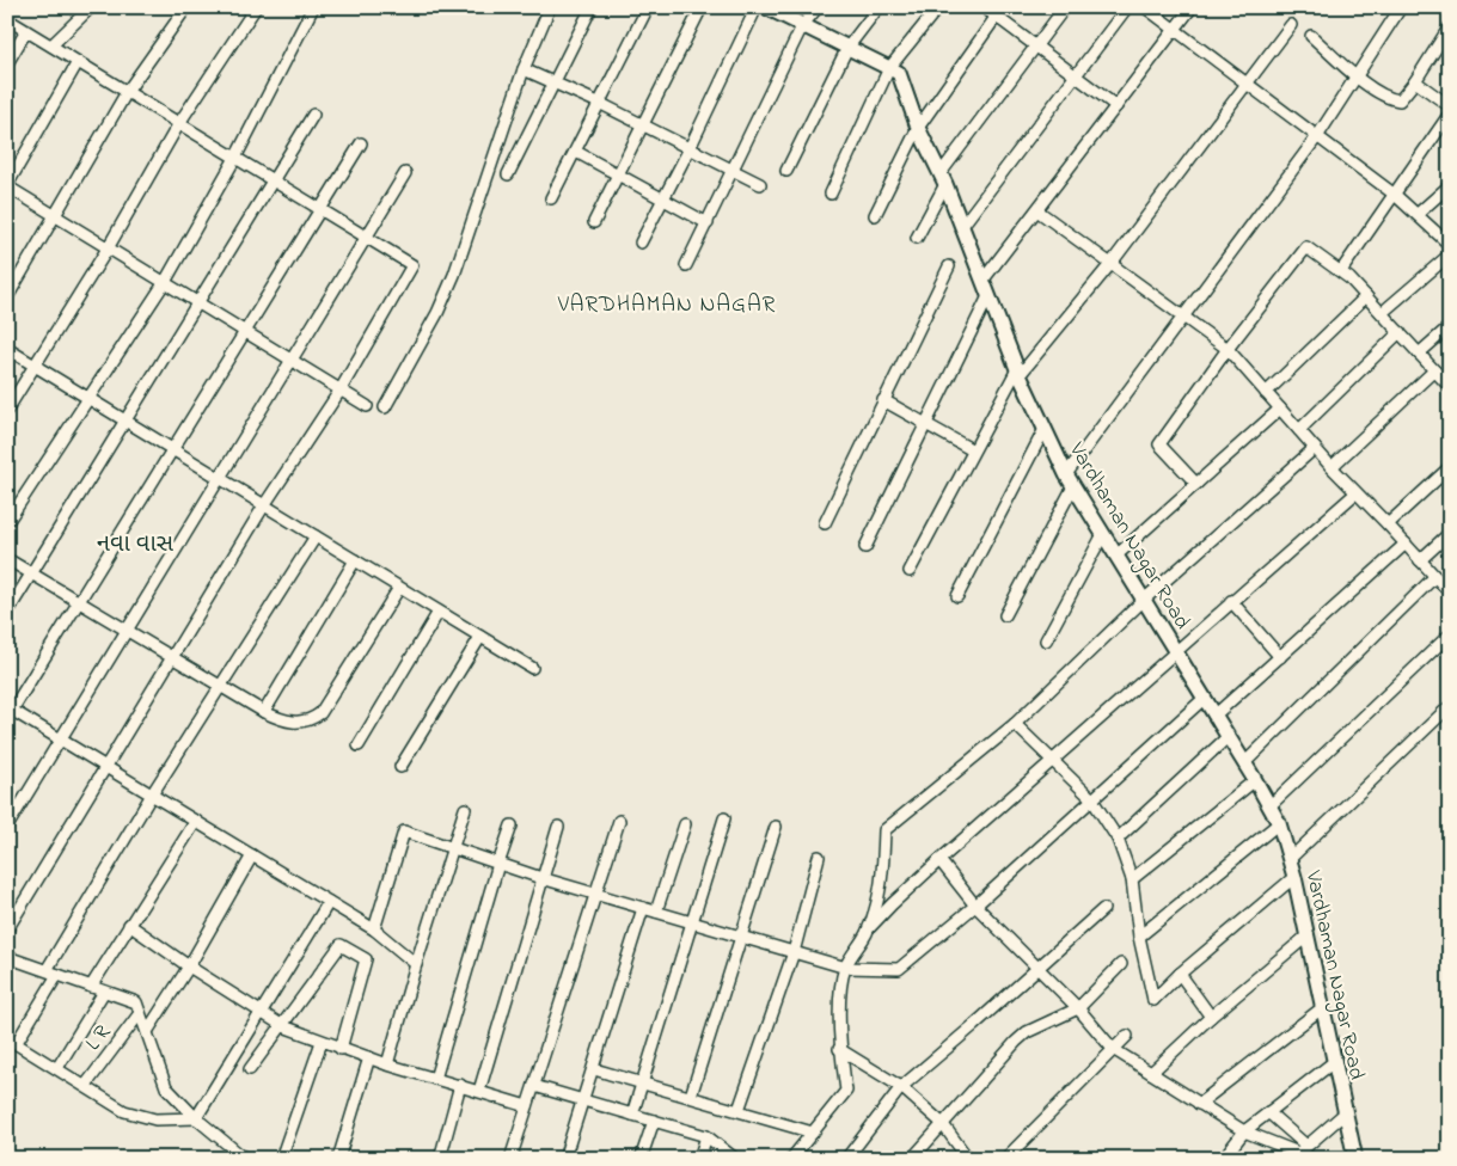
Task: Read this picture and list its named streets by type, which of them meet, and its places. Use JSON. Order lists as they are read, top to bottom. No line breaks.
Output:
{"streets":{"street":["Vardhaman Nagar Road","L R"]},"districts":["VARDHAMAN NAGAR","નવા વાસ"]}
